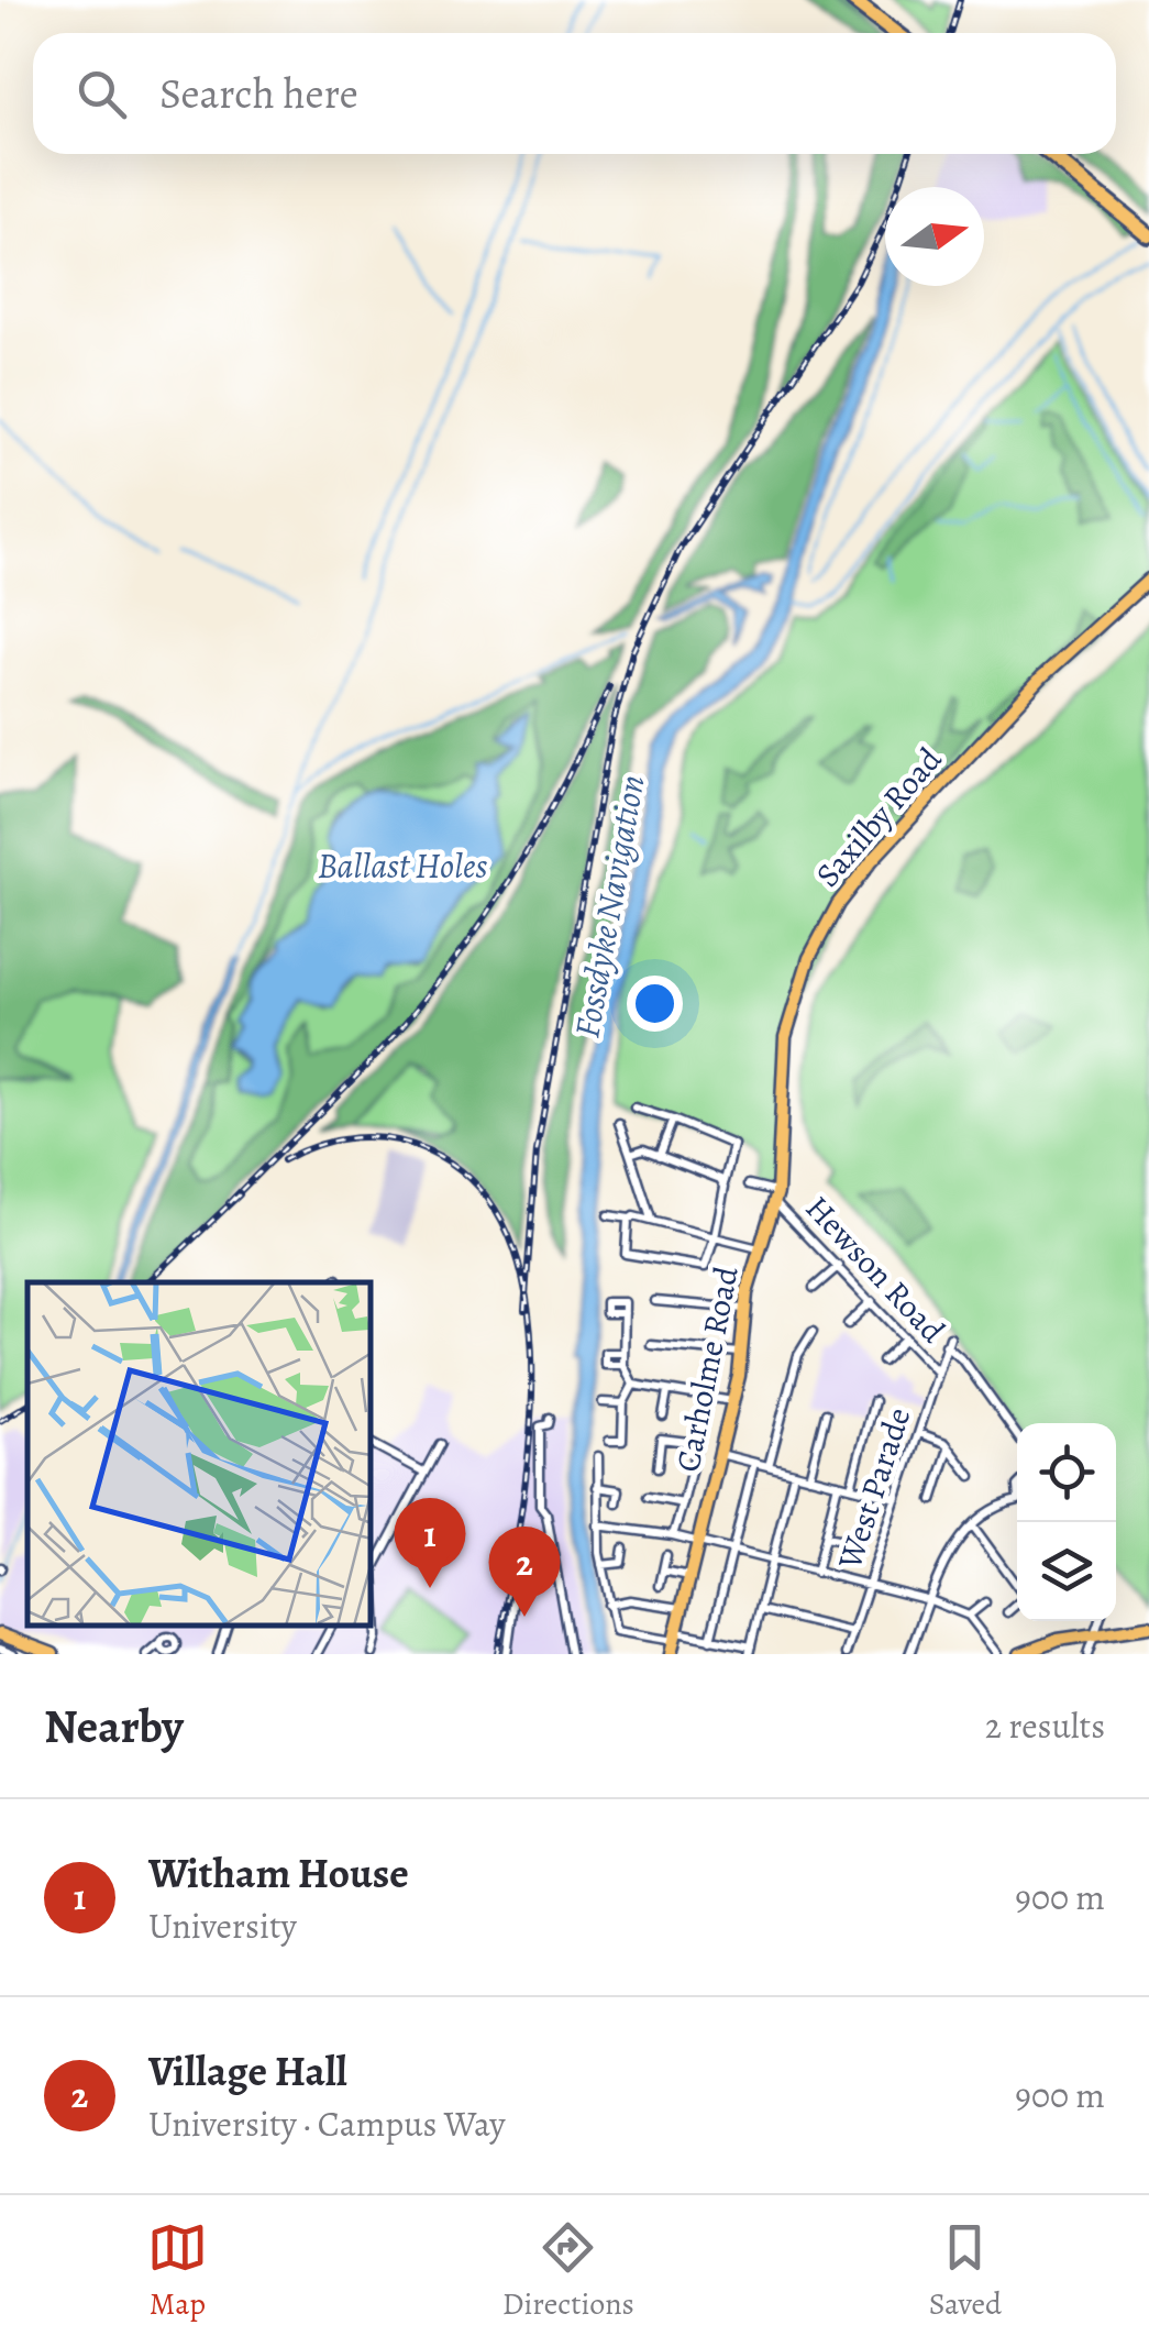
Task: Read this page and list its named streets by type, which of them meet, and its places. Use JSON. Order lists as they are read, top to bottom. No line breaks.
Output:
{"streets":{"main road":["Saxilby Road","Carholme Road"],"street":["Hewson Road","West Parade"]},"crossings":[["Saxilby Road","Carholme Road"],["Hewson Road","Carholme Road"],["Hewson Road","West Parade"]],"water":["Ballast Holes","Fossdyke Navigation"],"north":"right","page":{"search":"Search here","pins":["1","2"],"heading":["Nearby","2 results"],"list":[{"mark":"1","name":"Witham House","note":"University","value":"900 m"},{"mark":"2","name":"Village Hall","note":"University · Campus Way","value":"900 m"}],"nav":["Map","Directions","Saved"]}}
